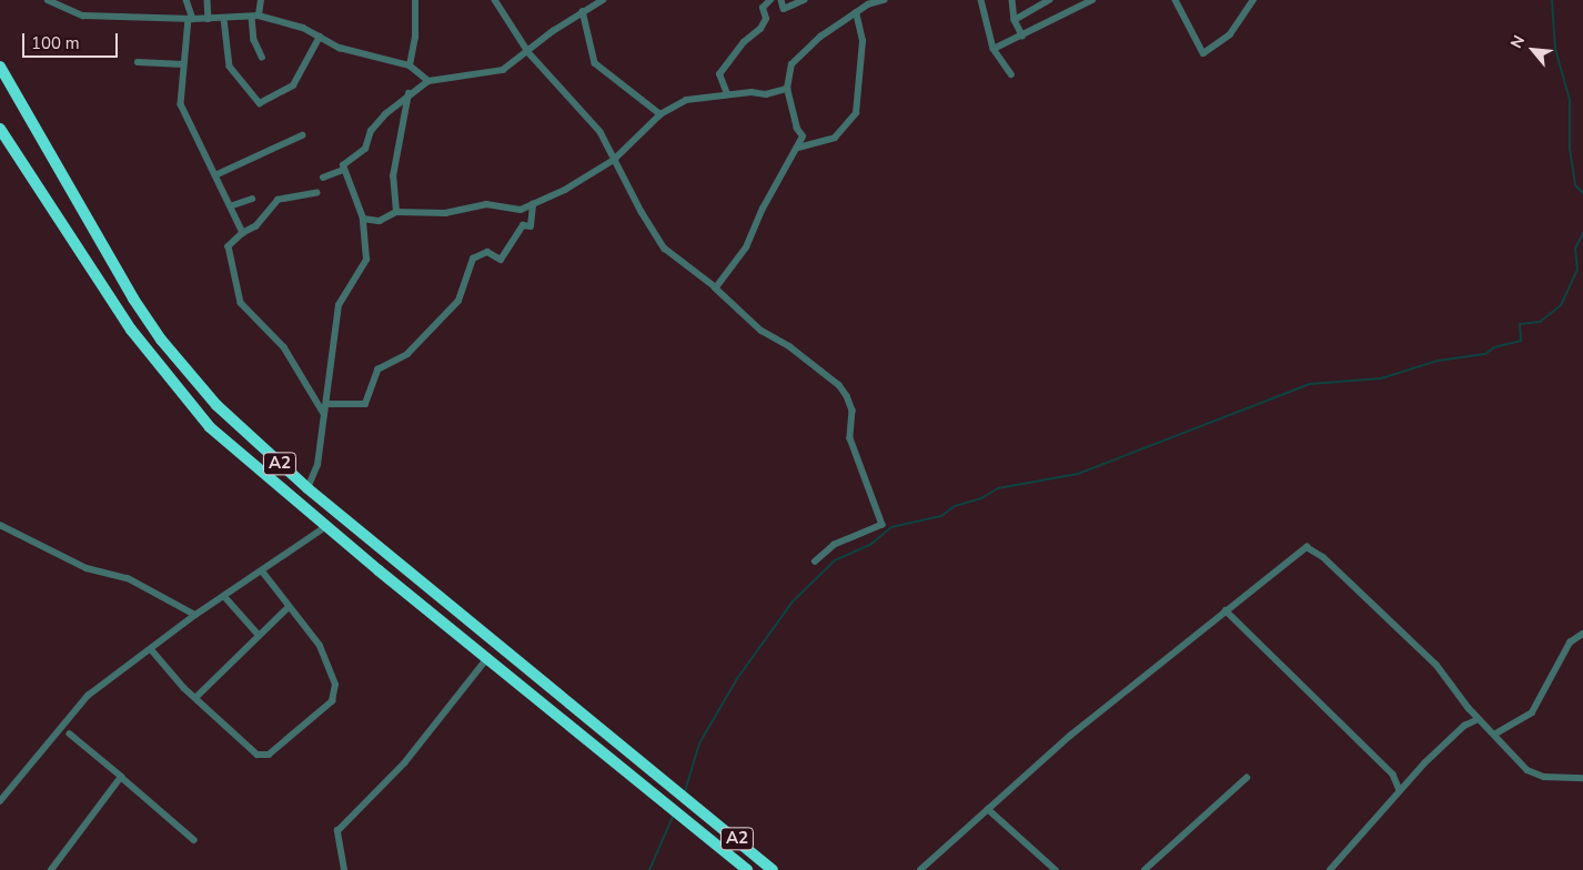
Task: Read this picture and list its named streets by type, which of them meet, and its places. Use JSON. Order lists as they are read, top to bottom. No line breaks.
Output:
{"streets":{"highway":["A2"]},"scale_bar":"100 m","north":"top left"}
